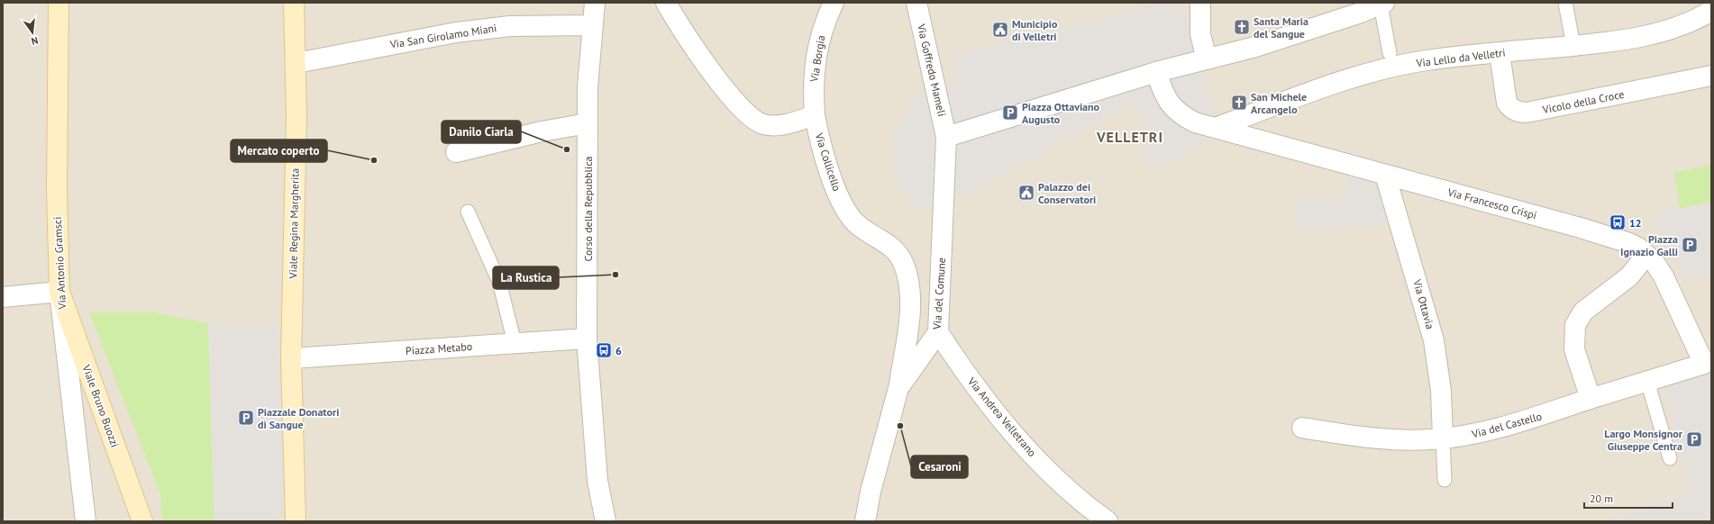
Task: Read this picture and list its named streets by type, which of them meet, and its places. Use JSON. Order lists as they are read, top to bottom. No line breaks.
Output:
{"streets":{"street":["Via San Girolamo Miani","Via Lello da Velletri","Via Borgia","Via Goffredo Mameli","Vicolo della Croce","Via Collicello","Via Francesco Crispi","Corso della Repubblica","Viale Regina Margherita","Via Antonio Gramsci","Via del Comune","Via Ottavia","Piazza Metabo","Viale Bruno Buozzi","Via Andrea Velletrano","Via del Castello"]},"crossings":[["Via San Girolamo Miani","Corso della Repubblica"],["Via San Girolamo Miani","Viale Regina Margherita"],["Via Lello da Velletri","Vicolo della Croce"],["Via Lello da Velletri","Via Francesco Crispi"],["Via Borgia","Via Collicello"],["Via Goffredo Mameli","Via del Comune"],["Via Collicello","Via del Comune"],["Via Francesco Crispi","Via Ottavia"],["Via Francesco Crispi","Via del Castello"],["Corso della Repubblica","Piazza Metabo"],["Viale Regina Margherita","Piazza Metabo"],["Via Antonio Gramsci","Viale Bruno Buozzi"],["Via del Comune","Via Andrea Velletrano"],["Via Ottavia","Via del Castello"]],"districts":["VELLETRI"],"places":{"church":["Santa Maria del Sangue","San Michele Arcangelo"],"public building":["Municipio di Velletri","Palazzo dei Conservatori"],"parking":["Piazza Ottaviano Augusto","Piazza Ignazio Galli","Piazzale Donatori di Sangue","Largo Monsignor Giuseppe Centra"],"other":["Danilo Ciarla","Mercato coperto","La Rustica","Cesaroni"],"bus stop":["12","6"]},"scale_bar":"20 m","north":"bottom"}
